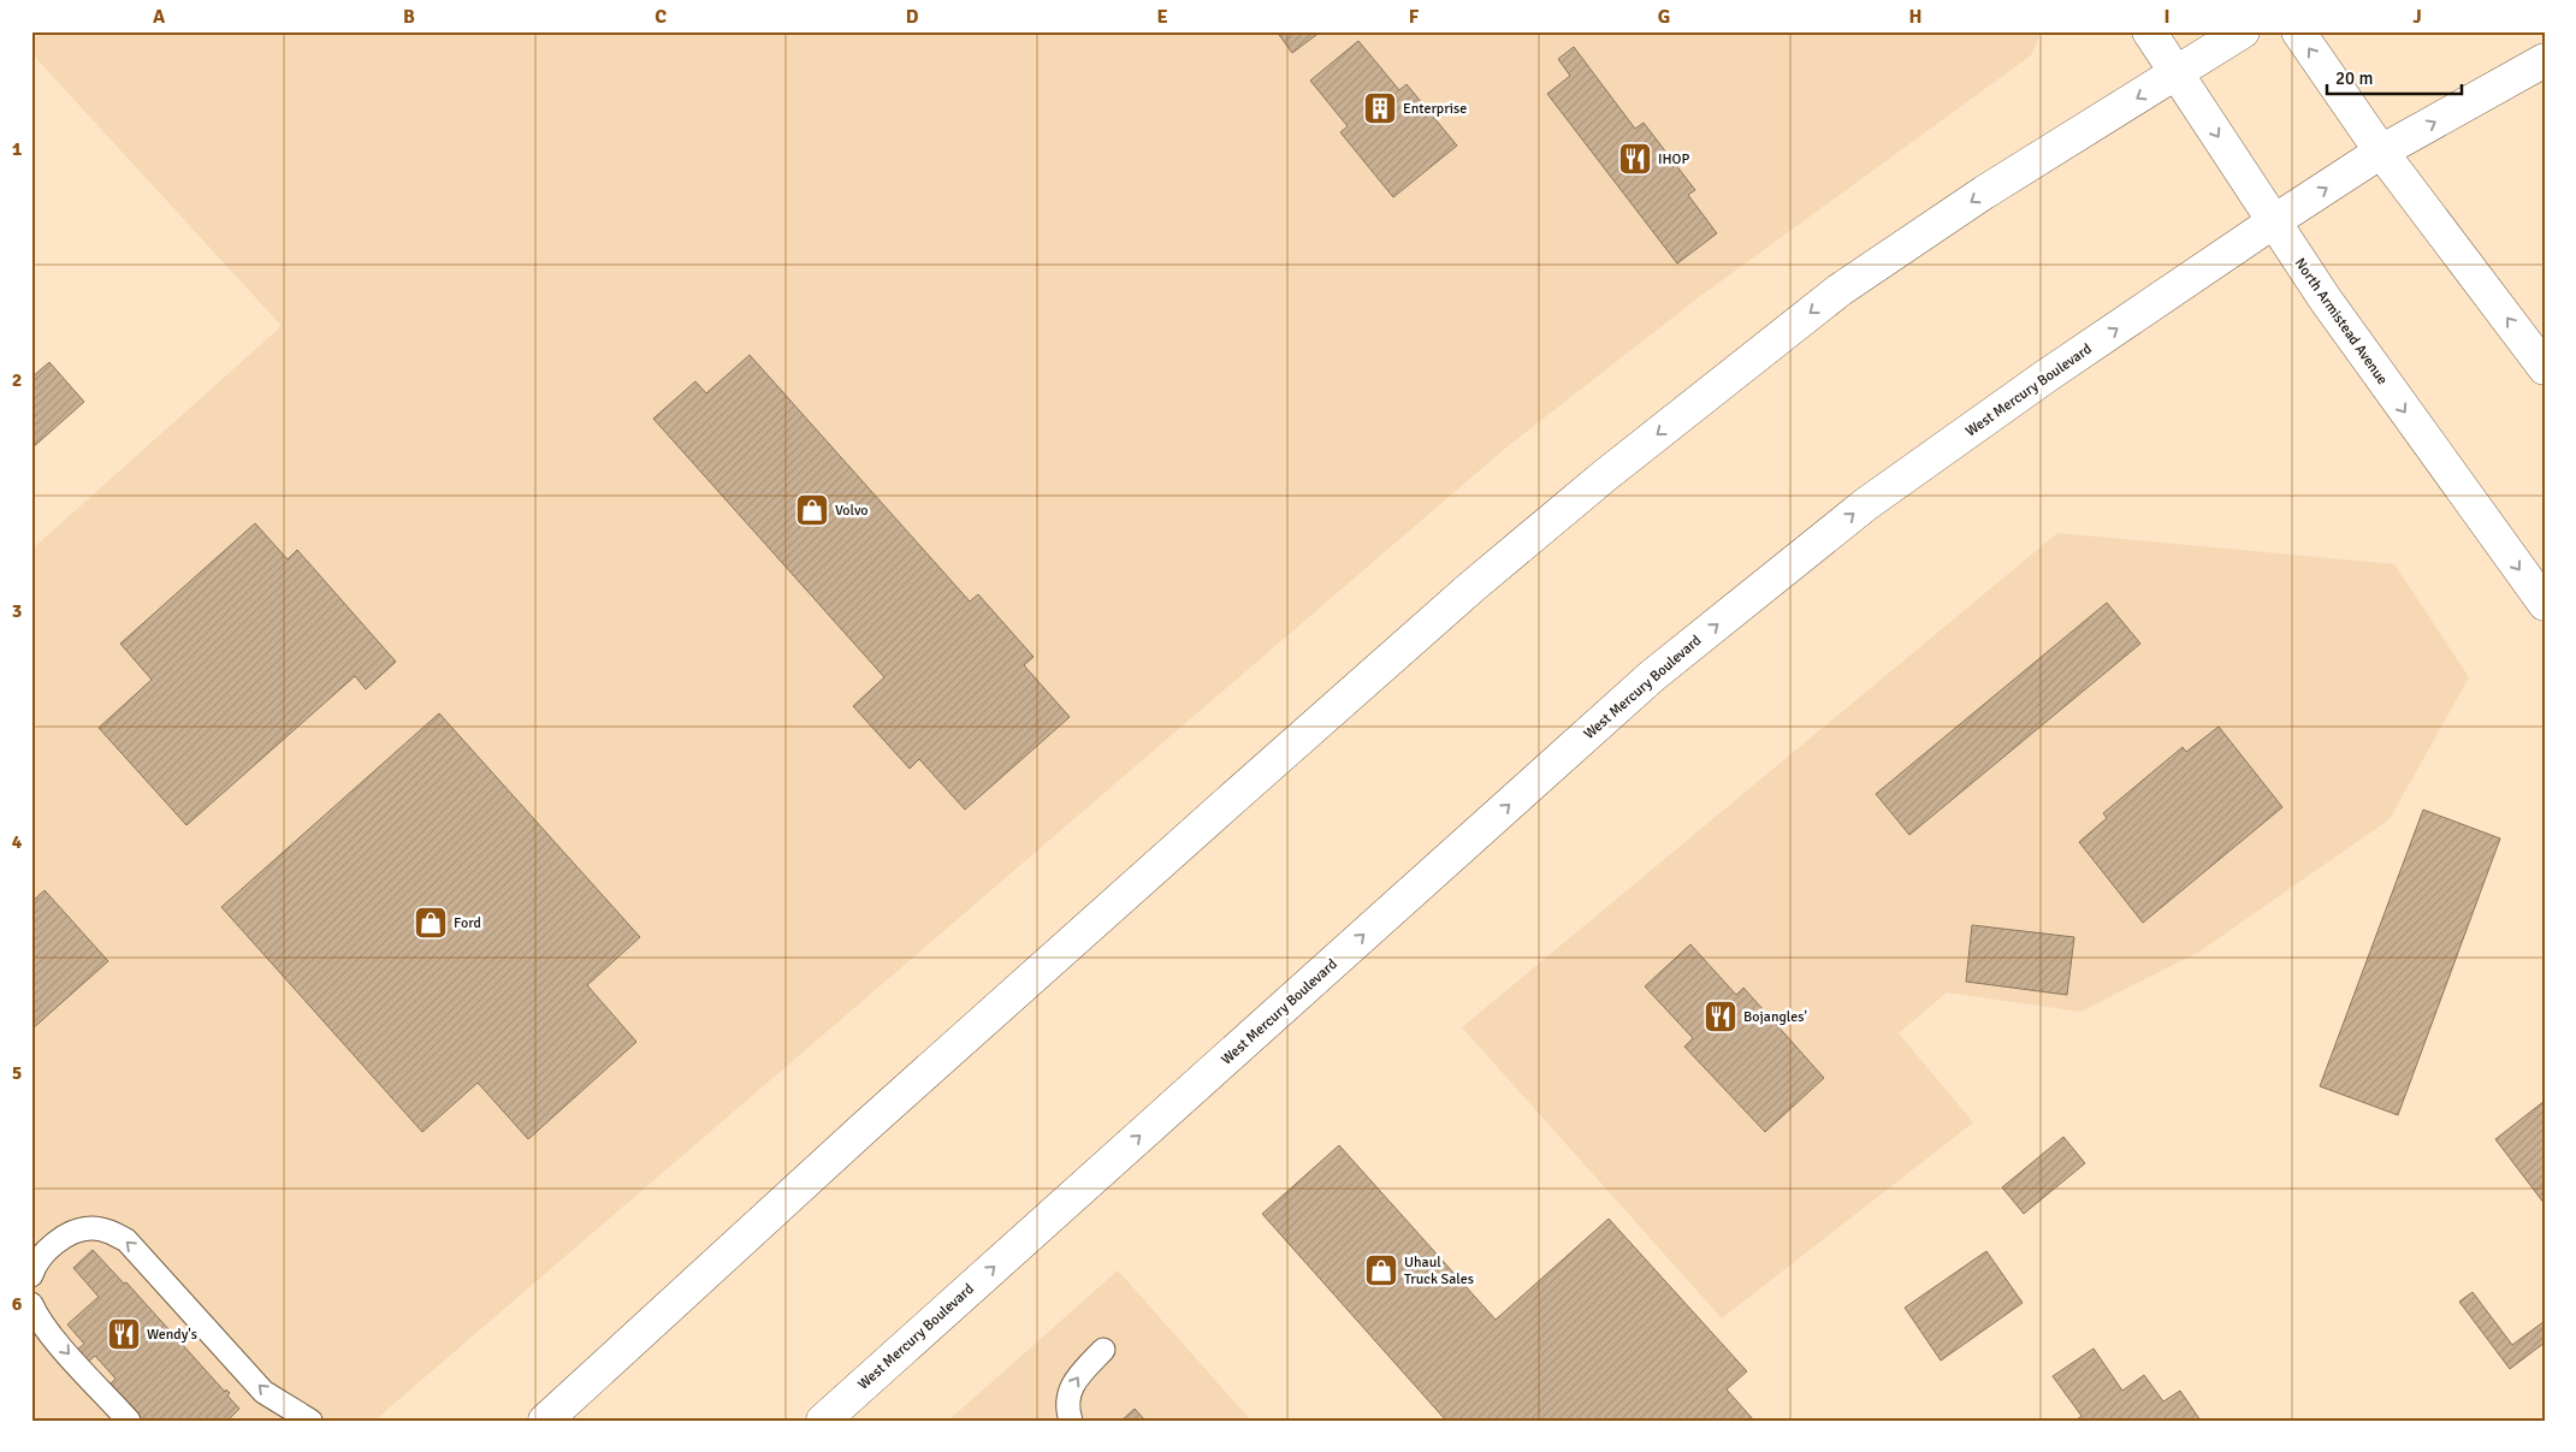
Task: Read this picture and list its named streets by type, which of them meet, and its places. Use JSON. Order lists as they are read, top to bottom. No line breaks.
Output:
{"streets":{"main road":["North Armistead Avenue","West Mercury Boulevard"]},"crossings":[["North Armistead Avenue","West Mercury Boulevard"]],"places":{"building":["Enterprise"],"restaurant":["IHOP","Bojangles'","Wendy's"],"shop":["Volvo","Ford","Uhaul Truck Sales"]},"scale_bar":"20 m","grid":{"columns":["A","B","C","D","E","F","G","H","I","J"],"rows":["1","2","3","4","5","6"]}}
